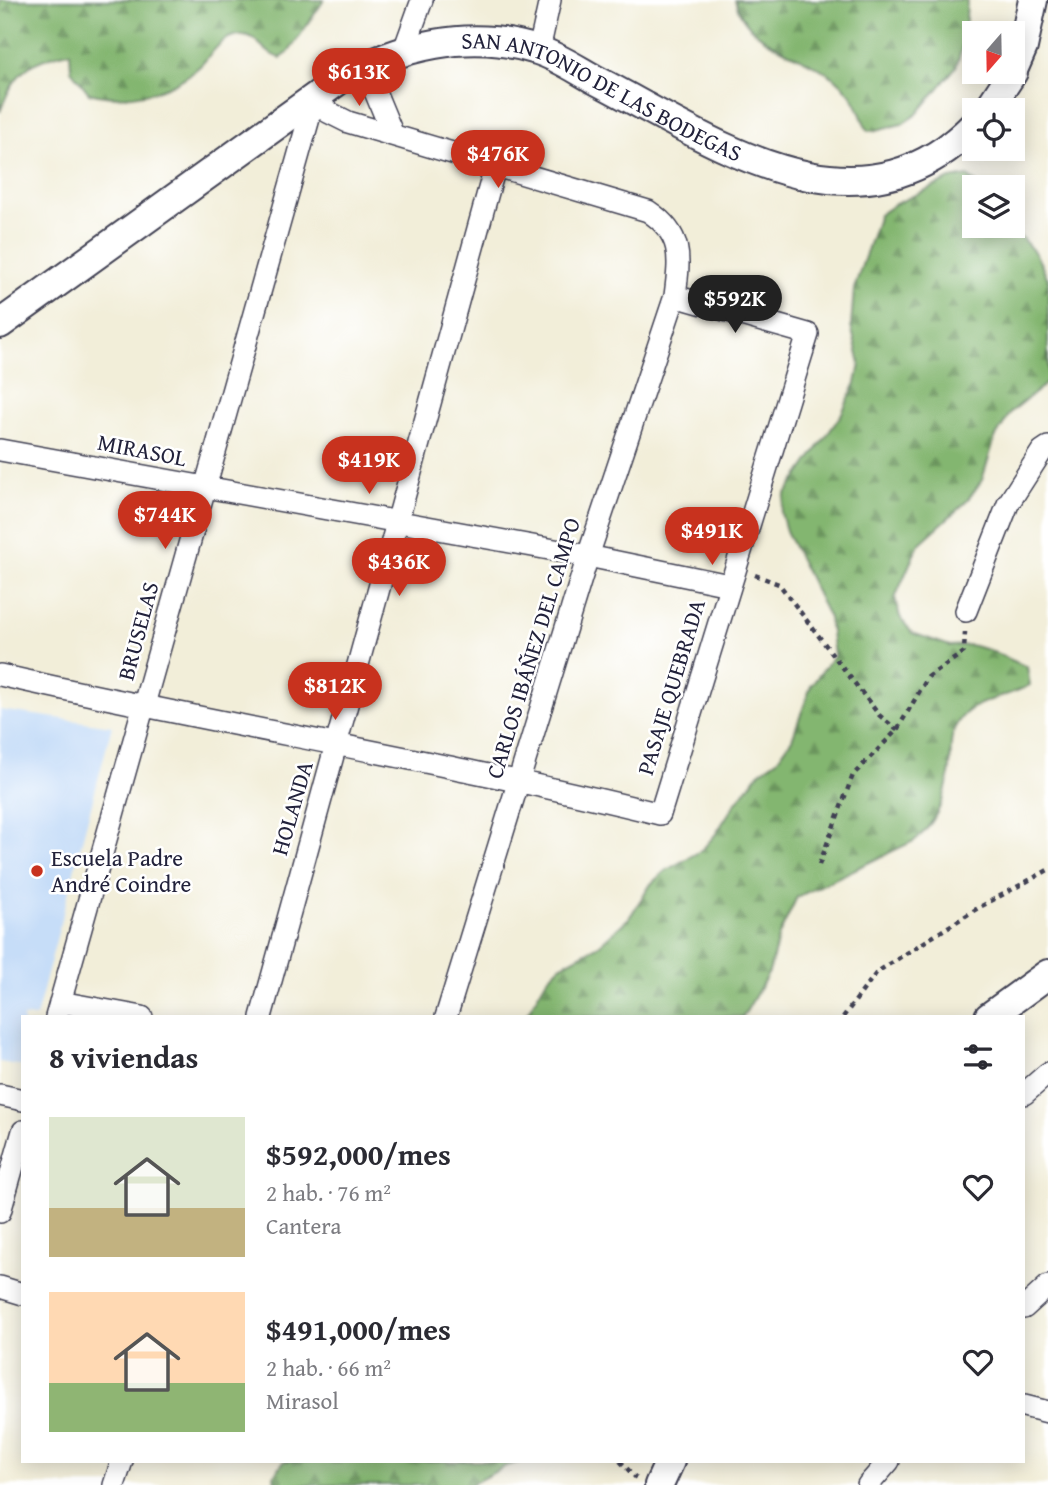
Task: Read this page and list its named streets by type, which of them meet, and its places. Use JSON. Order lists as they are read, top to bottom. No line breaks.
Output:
{"streets":{"street":["SAN ANTONIO DE LAS BODEGAS","MIRASOL","BRUSELAS","CARLOS IBÁÑEZ DEL CAMPO","PASAJE QUEBRADA","HOLANDA"]},"crossings":[["SAN ANTONIO DE LAS BODEGAS","BRUSELAS"],["SAN ANTONIO DE LAS BODEGAS","CARLOS IBÁÑEZ DEL CAMPO"],["MIRASOL","BRUSELAS"],["MIRASOL","CARLOS IBÁÑEZ DEL CAMPO"],["MIRASOL","PASAJE QUEBRADA"],["MIRASOL","HOLANDA"],["BRUSELAS","CARLOS IBÁÑEZ DEL CAMPO"],["CARLOS IBÁÑEZ DEL CAMPO","PASAJE QUEBRADA"],["CARLOS IBÁÑEZ DEL CAMPO","HOLANDA"]],"places":["Escuela Padre André Coindre"],"north":"bottom","page":{"price":["$613K","$476K","$592K","$419K","$744K","$491K","$436K","$812K"],"heading":"8 viviendas","list":[{"name":"$592,000/mes","note":"2 hab. · 76 m² · Cantera"},{"name":"$491,000/mes","note":"2 hab. · 66 m² · Mirasol"}]}}
